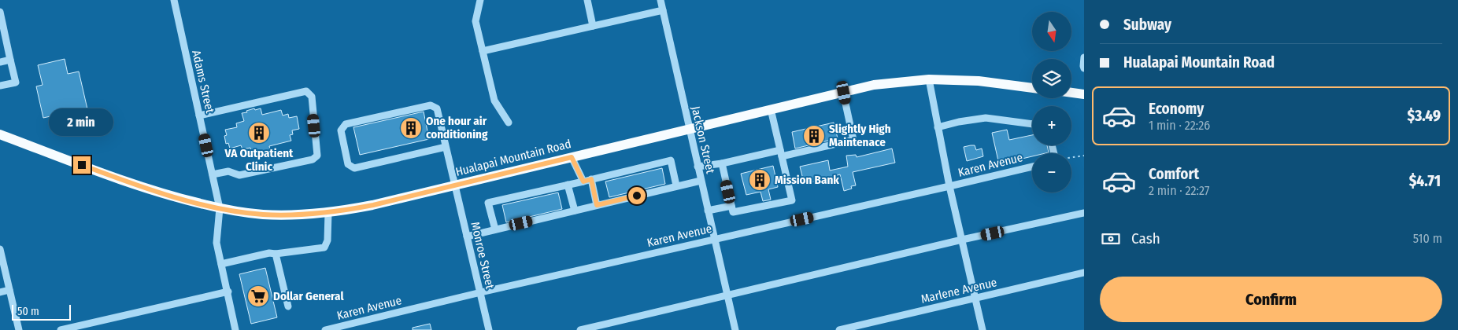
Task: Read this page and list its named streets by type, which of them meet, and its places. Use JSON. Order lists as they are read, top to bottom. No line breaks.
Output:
{"streets":{"main road":["Hualapai Mountain Road"],"street":["Adams Street","Jackson Street","Karen Avenue","Monroe Street","Marlene Avenue"]},"crossings":[["Adams Street","Hualapai Mountain Road"],["Jackson Street","Hualapai Mountain Road"],["Jackson Street","Karen Avenue"],["Hualapai Mountain Road","Monroe Street"],["Karen Avenue","Monroe Street"]],"places":{"building":["One hour air conditioning","VA Outpatient Clinic","Slightly High Maintenace","Mission Bank"],"supermarket":["Dollar General"]},"scale_bar":"50 m","north":"bottom","page":{"banner":["Subway","Hualapai Mountain Road"],"map_buttons":["+","−"],"list":[{"name":"Economy","note":"1 min · 22:26","value":"$3.49"},{"name":"Comfort","note":"2 min · 22:27","value":"$4.71"}],"bubble":"2 min","pay":["Cash","510 m"],"buttons":"Confirm","scale":"50 m"}}
